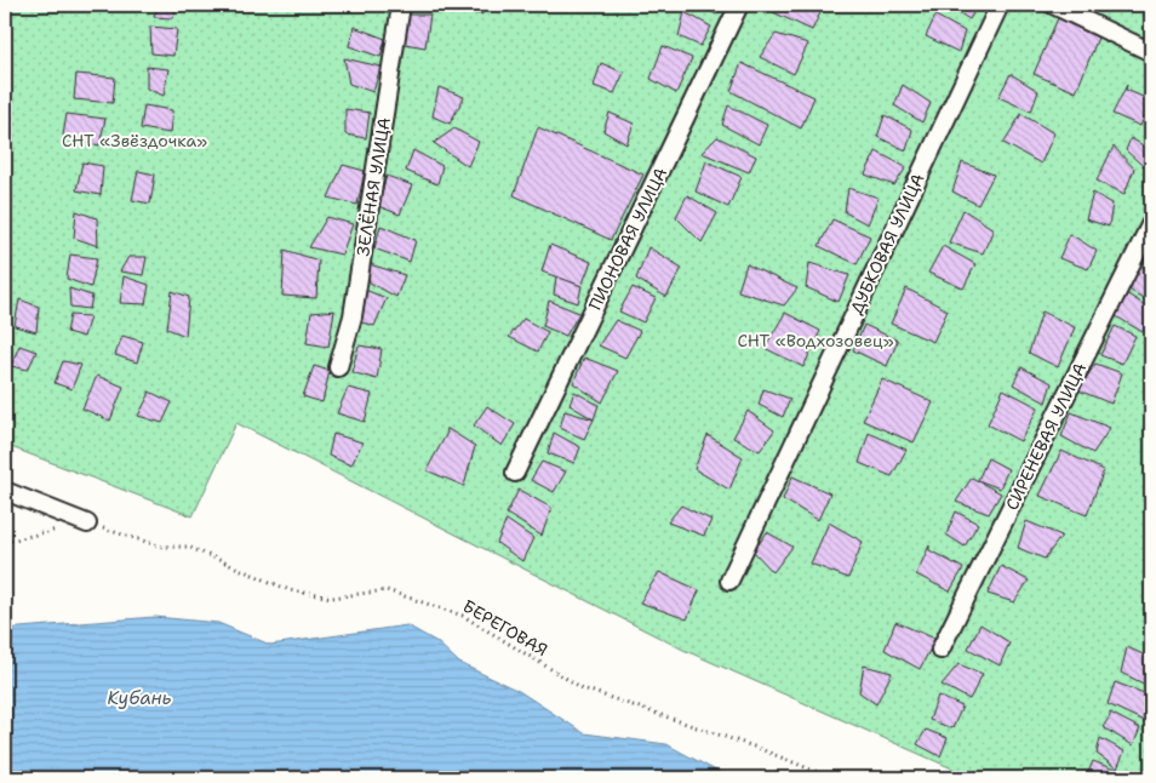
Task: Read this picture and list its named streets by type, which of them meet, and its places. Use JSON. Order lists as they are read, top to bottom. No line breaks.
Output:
{"streets":{"street":["ЗЕЛЁНАЯ УЛИЦА","ПИОНОВАЯ УЛИЦА","ДУБКОВАЯ УЛИЦА","СИРЕНЕВАЯ УЛИЦА"],"path":["БЕРЕГОВАЯ"]},"water":["Кубань"],"parks":["СНТ «Звёздочка»","СНТ «Водхозовец»"]}
